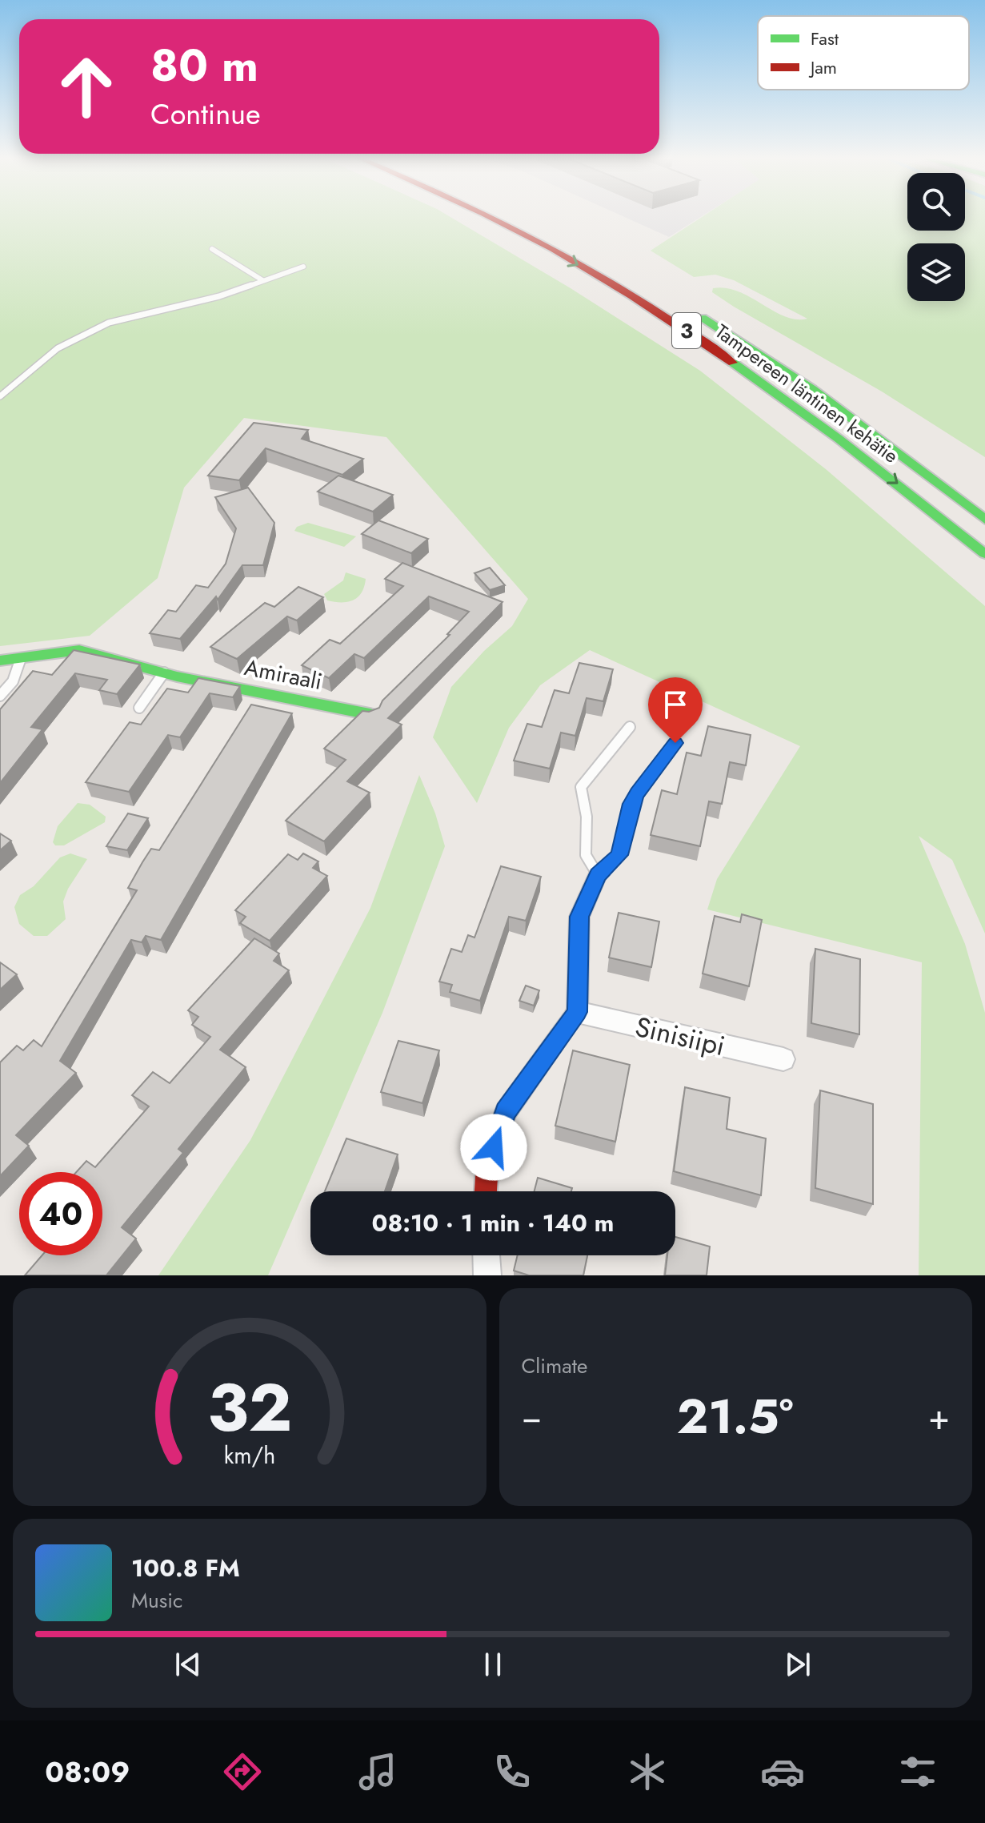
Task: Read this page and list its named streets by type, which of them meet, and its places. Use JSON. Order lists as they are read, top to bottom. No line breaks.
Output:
{"streets":{"main road":["3","Tampereen läntinen kehätie","Amiraali"],"street":["Sinisiipi"]},"legend":["Fast","Jam"],"page":{"turn":["80 m","Continue"],"limit":"40","trip":"08:10 · 1 min · 140 m","tile":"Climate","heat":["−","21.5°","+"],"song":["100.8 FM","Music"],"tabs":"08:09","gauge":["32","km/h"]}}
